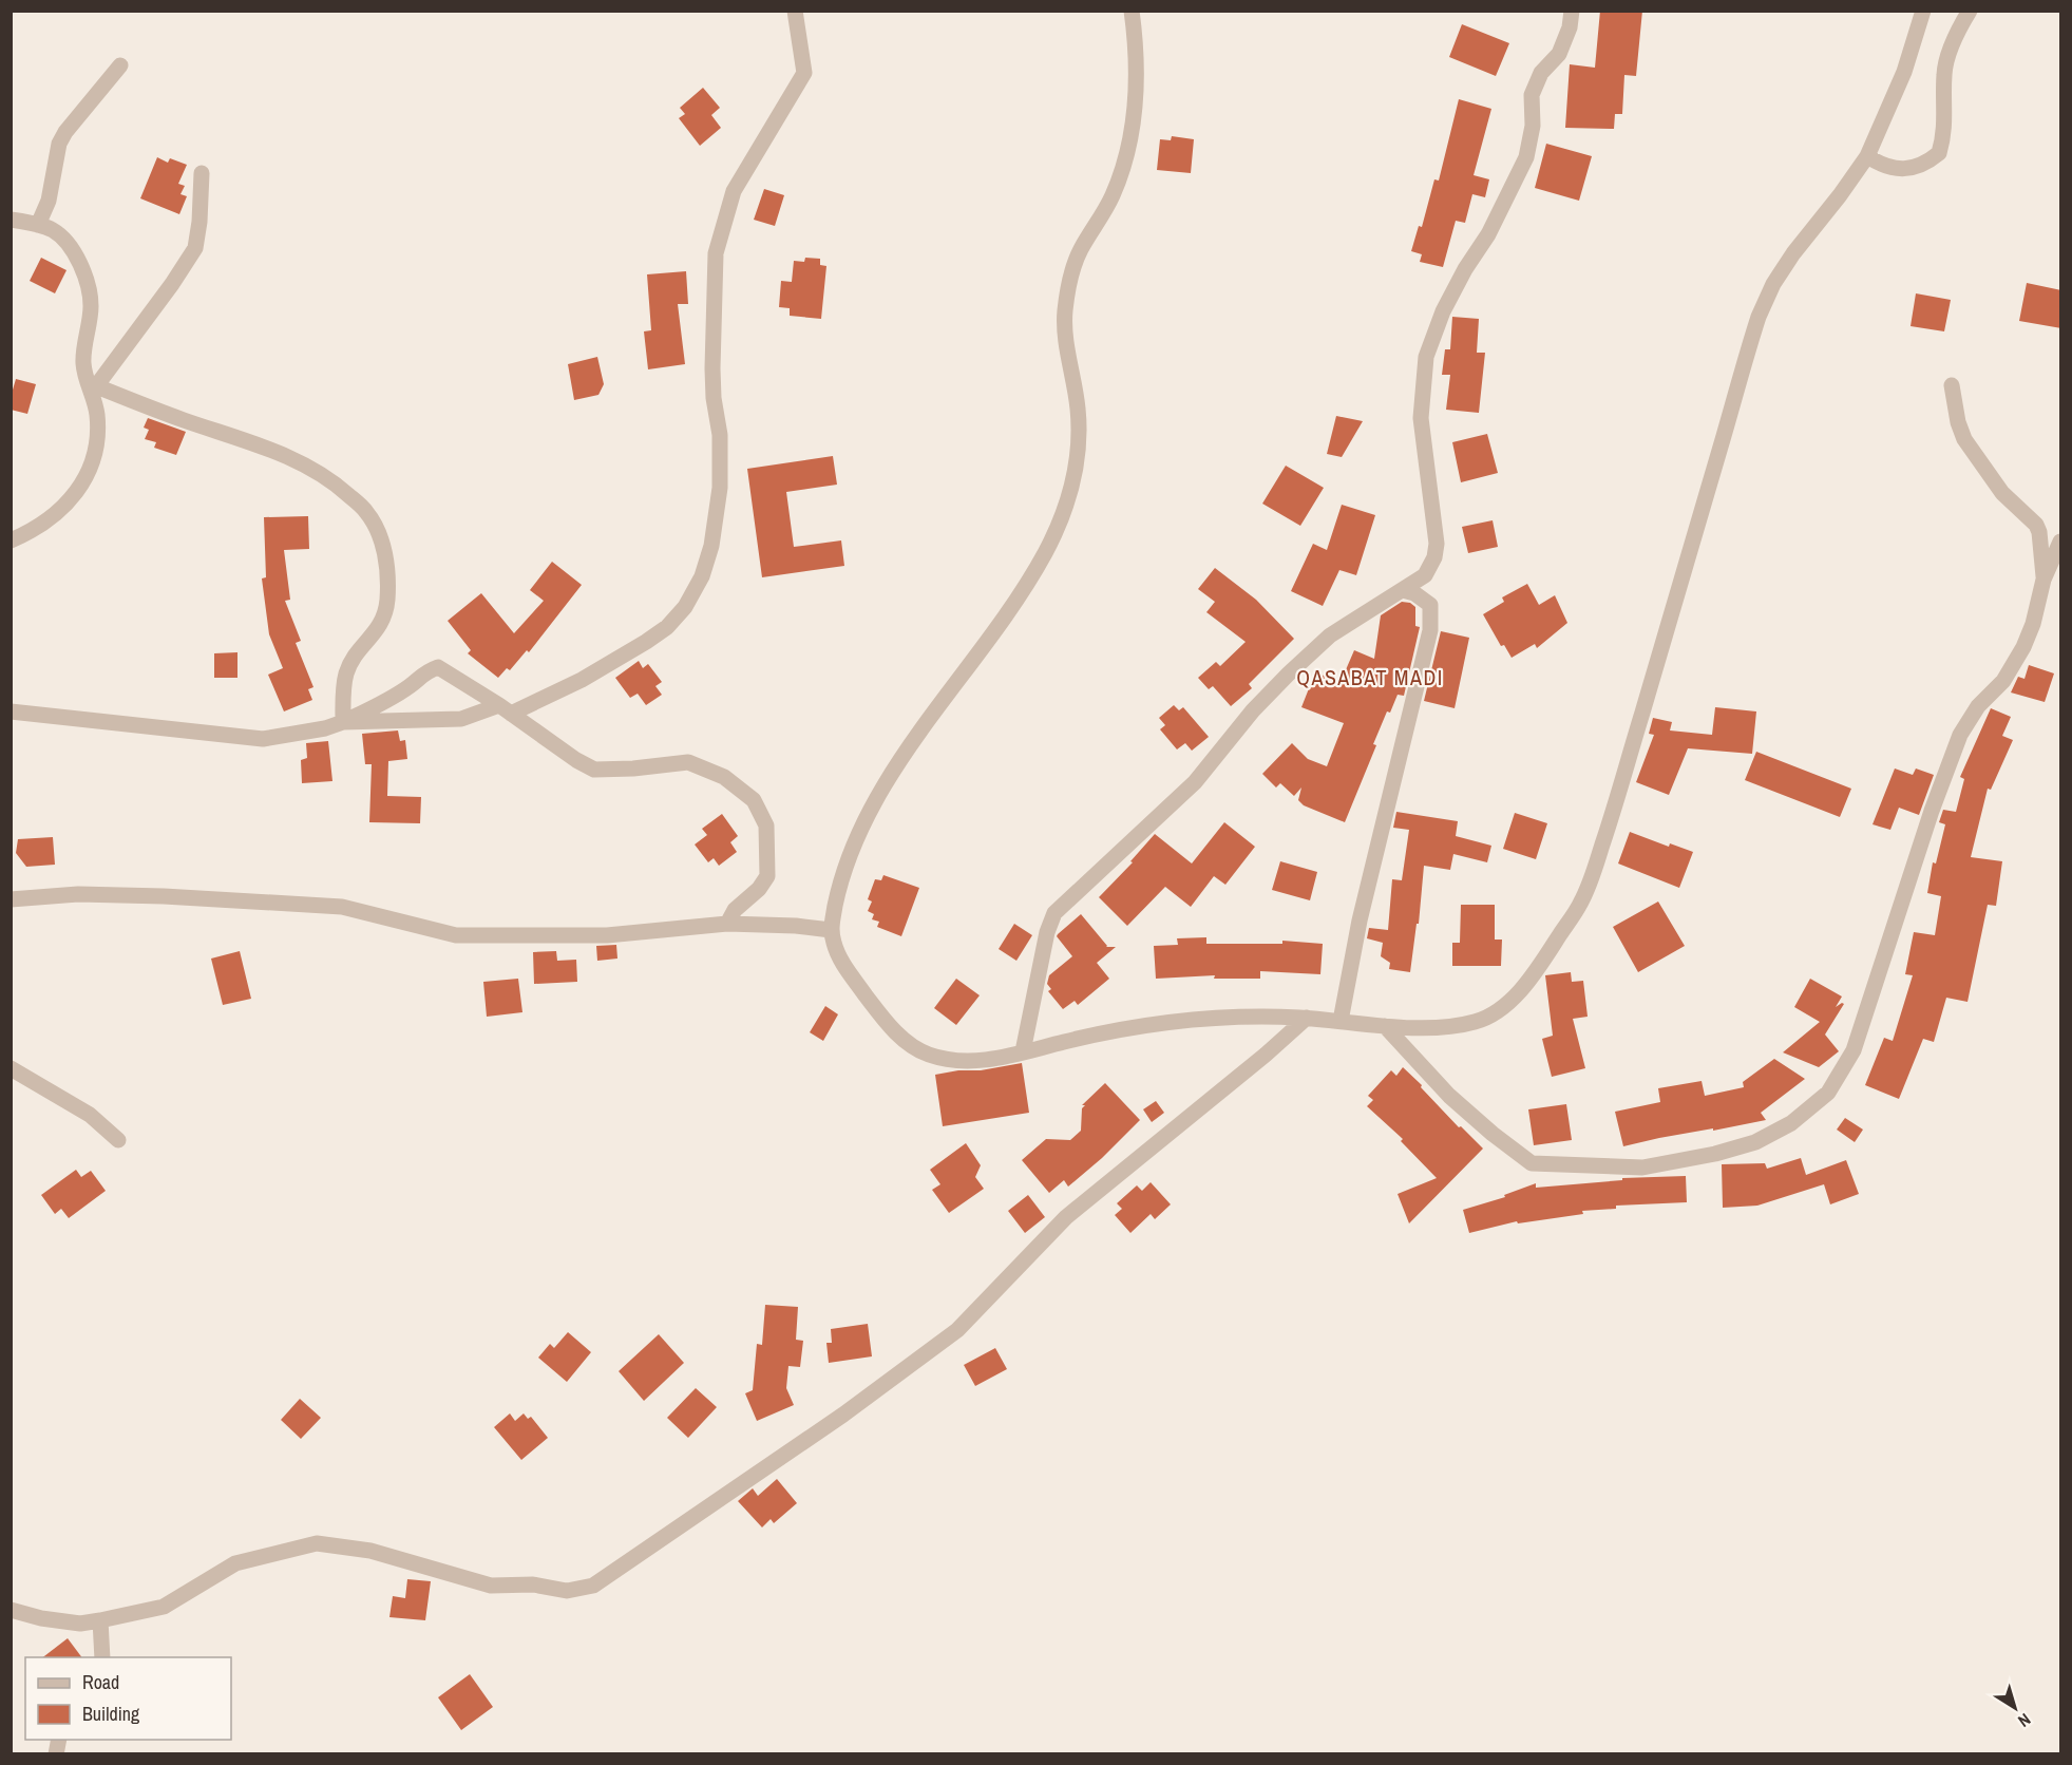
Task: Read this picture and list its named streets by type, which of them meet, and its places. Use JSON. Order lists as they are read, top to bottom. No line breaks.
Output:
{"districts":["QASABAT MADI"],"legend":["Road","Building"],"north":"bottom right"}
